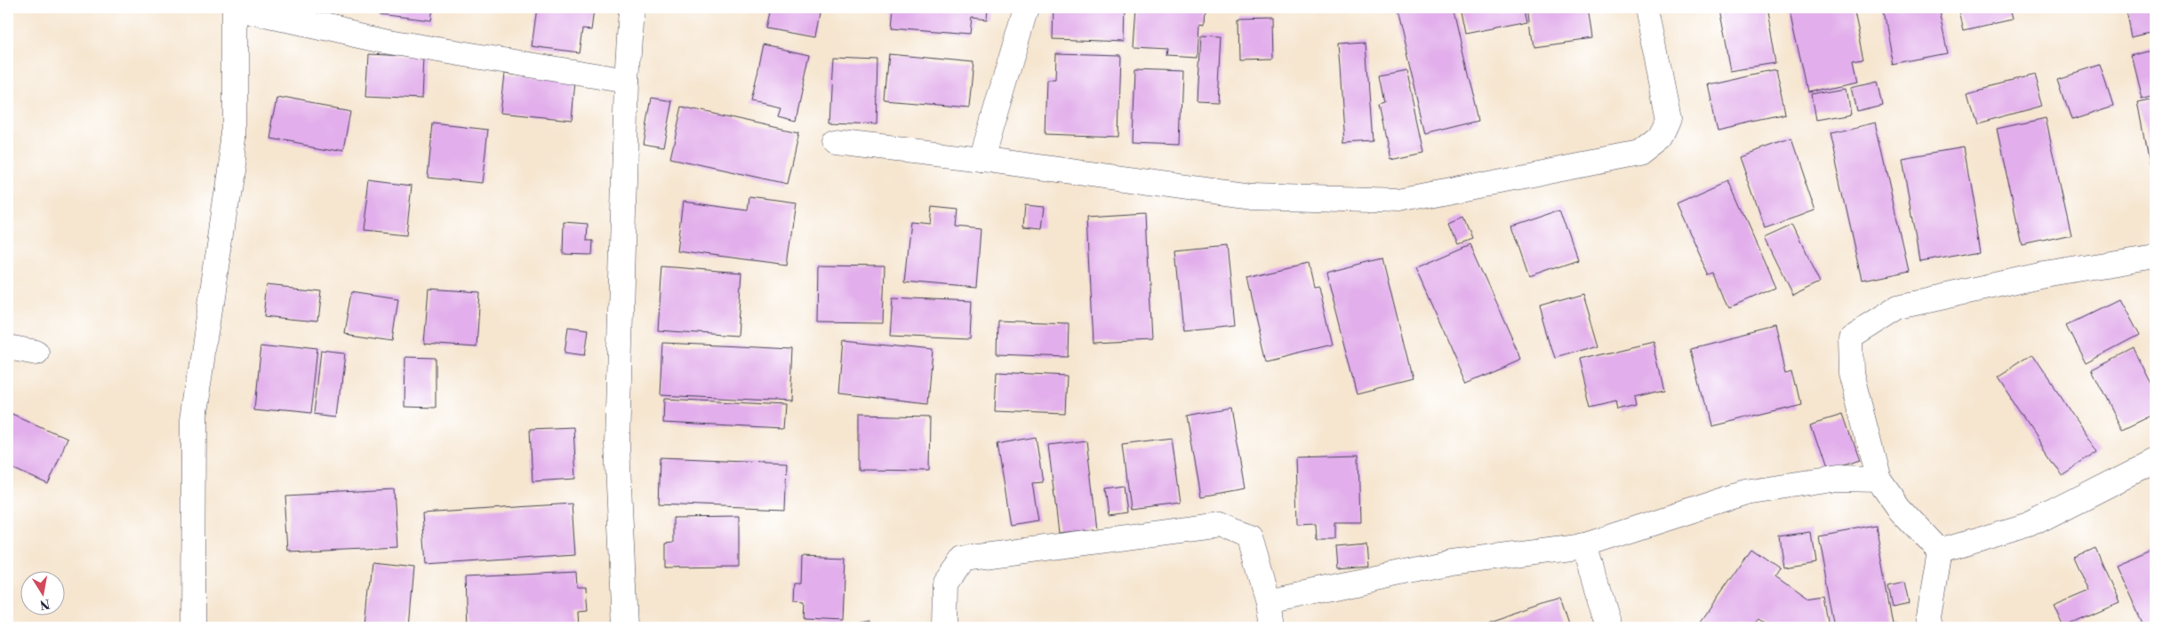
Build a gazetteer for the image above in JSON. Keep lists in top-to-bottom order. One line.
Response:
{"north":"bottom"}
